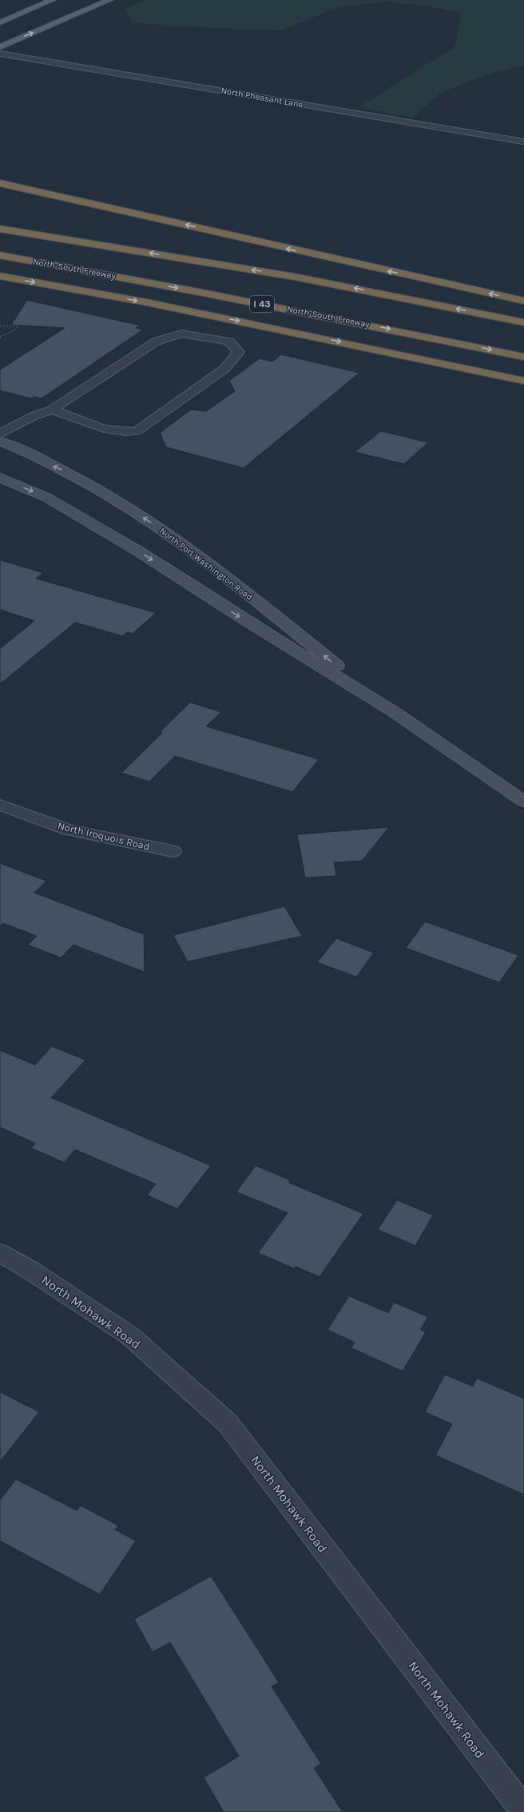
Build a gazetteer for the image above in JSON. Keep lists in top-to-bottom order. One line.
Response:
{"streets":{"highway":["North-South Freeway","I 43"],"main road":["North Port Washington Road"],"street":["North Pheasant Lane","North Iroquois Road","North Mohawk Road"]}}
